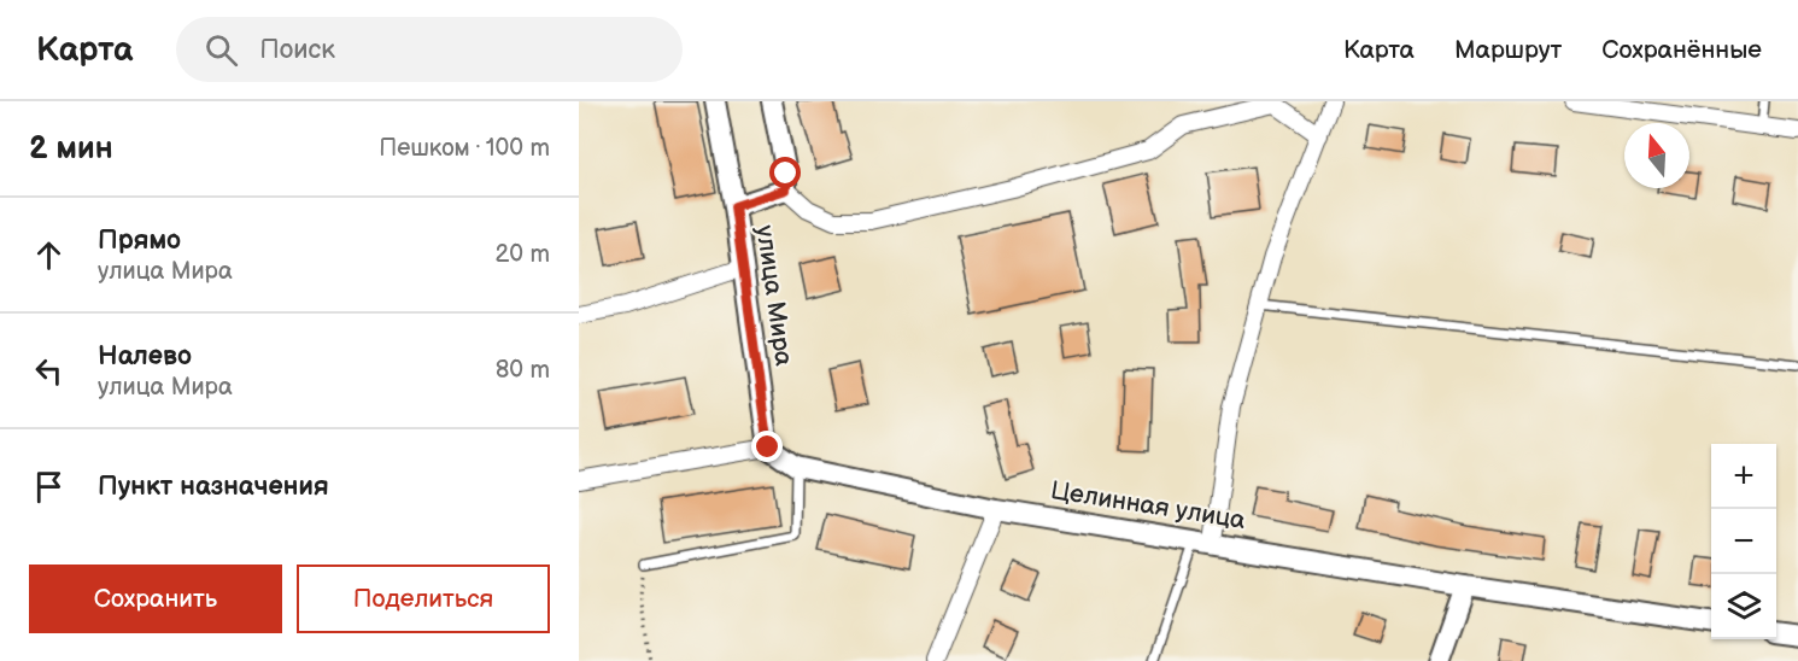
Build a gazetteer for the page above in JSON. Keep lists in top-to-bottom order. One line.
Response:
{"streets":{"street":["улица Мира","Целинная улица"]},"crossings":[["улица Мира","Целинная улица"]],"north":"top","page":{"header":"Карта","search":"Поиск","nav":["Карта","Маршрут","Сохранённые"],"heading":["2 мин","Пешком · 100 m"],"list":[["Прямо","улица Мира","20 m"],["Налево","улица Мира","80 m"],"Пункт назначения"],"map_buttons":["+","−"],"buttons":["Сохранить","Поделиться"]}}
